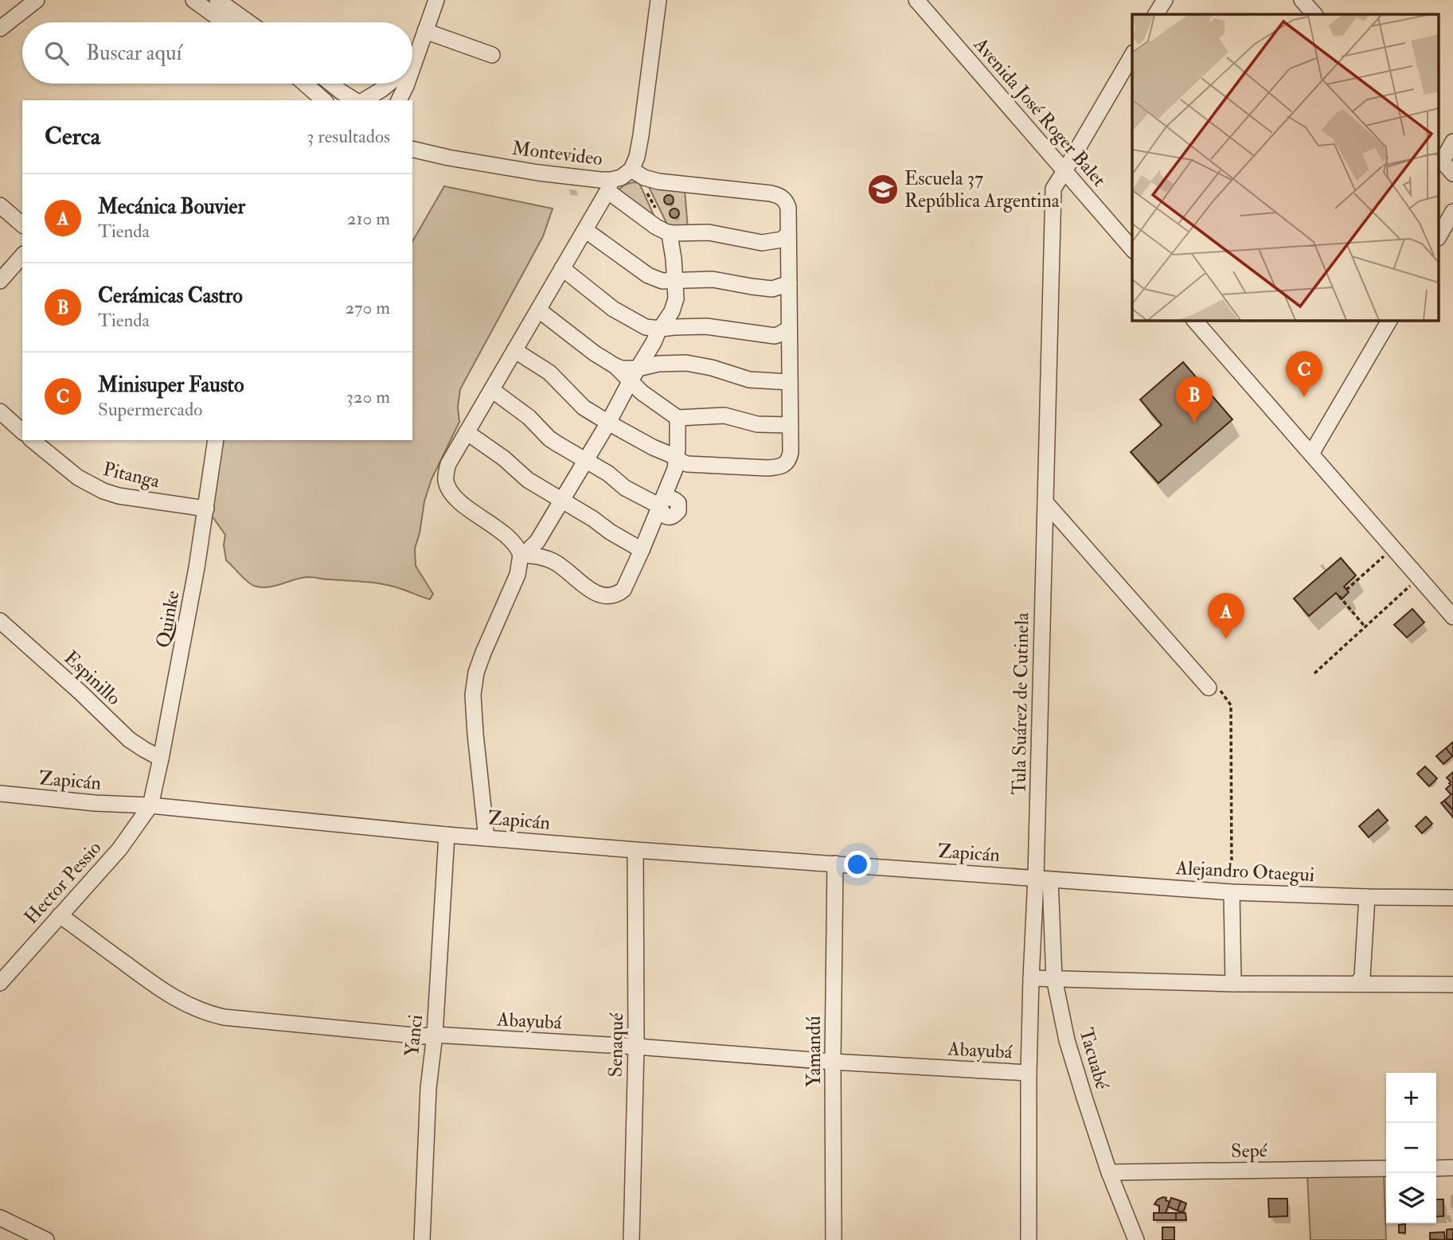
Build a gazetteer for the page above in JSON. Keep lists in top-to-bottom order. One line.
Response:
{"streets":{"street":["Avenida José Roger Balet","Montevideo","Pitanga","Quinke","Espinillo","Tula Suárez de Cutinela","Zapicán","Alejandro Otaegui","Hector Pessio","Abayubá","Yanci","Senaqué","Yamandú","Tacuabé","Sepé"]},"crossings":[["Avenida José Roger Balet","Tula Suárez de Cutinela"],["Pitanga","Quinke"],["Quinke","Espinillo"],["Quinke","Zapicán"],["Quinke","Hector Pessio"],["Tula Suárez de Cutinela","Zapicán"],["Tula Suárez de Cutinela","Alejandro Otaegui"],["Tula Suárez de Cutinela","Abayubá"],["Tula Suárez de Cutinela","Tacuabé"],["Zapicán","Alejandro Otaegui"],["Zapicán","Hector Pessio"],["Zapicán","Yanci"],["Zapicán","Senaqué"],["Zapicán","Yamandú"],["Zapicán","Tacuabé"],["Alejandro Otaegui","Tacuabé"],["Hector Pessio","Abayubá"],["Abayubá","Yanci"],["Abayubá","Senaqué"],["Abayubá","Yamandú"],["Tacuabé","Sepé"]],"places":{"school or university":["Escuela 37 República Argentina"]},"page":{"search":"Buscar aquí","heading":["Cerca","3 resultados"],"list":[{"mark":"A","name":"Mecánica Bouvier","note":"Tienda","value":"210 m"},{"mark":"B","name":"Cerámicas Castro","note":"Tienda","value":"270 m"},{"mark":"C","name":"Minisuper Fausto","note":"Supermercado","value":"320 m"}],"pins":["C","B","A"],"map_buttons":["+","−"]}}
